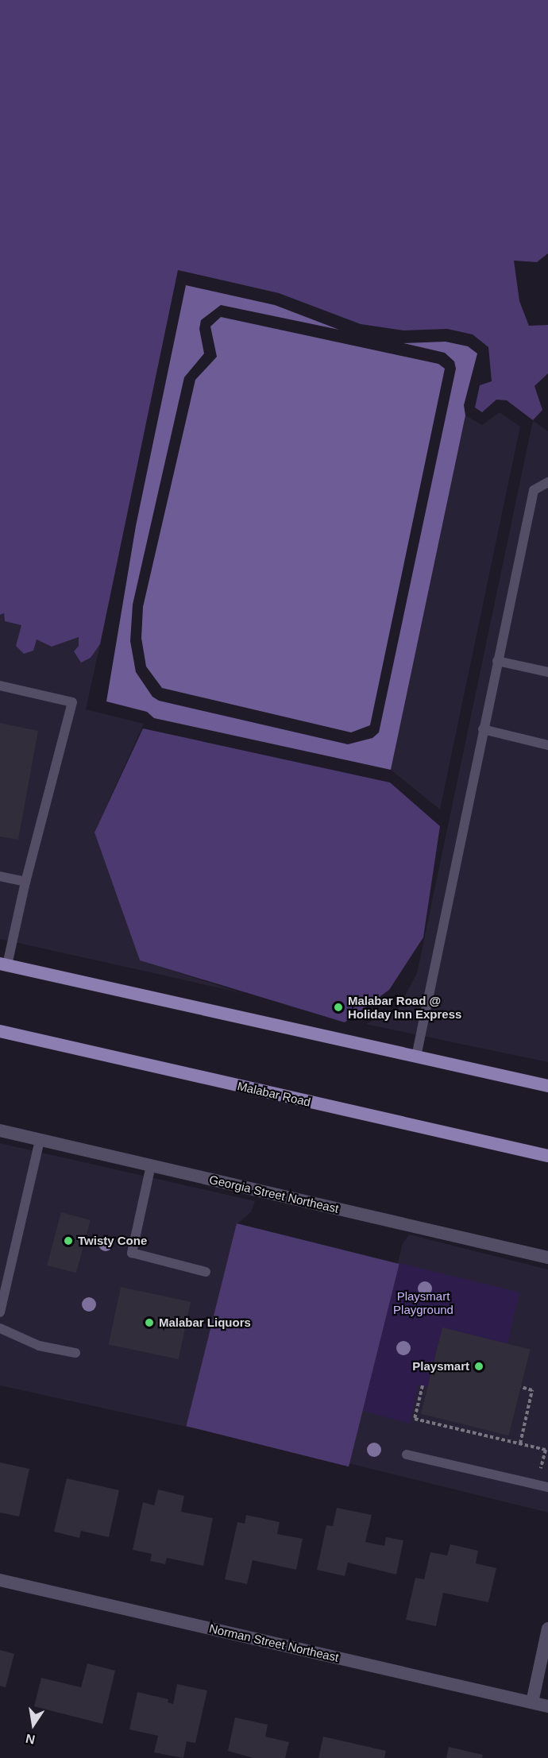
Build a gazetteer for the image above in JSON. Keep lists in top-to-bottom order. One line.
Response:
{"streets":{"main road":["Malabar Road"],"street":["Georgia Street Northeast","Norman Street Northeast"]},"parks":["Playsmart Playground"],"places":["Malabar Road @ Holiday Inn Express","Twisty Cone","Malabar Liquors","Playsmart"],"north":"bottom"}
